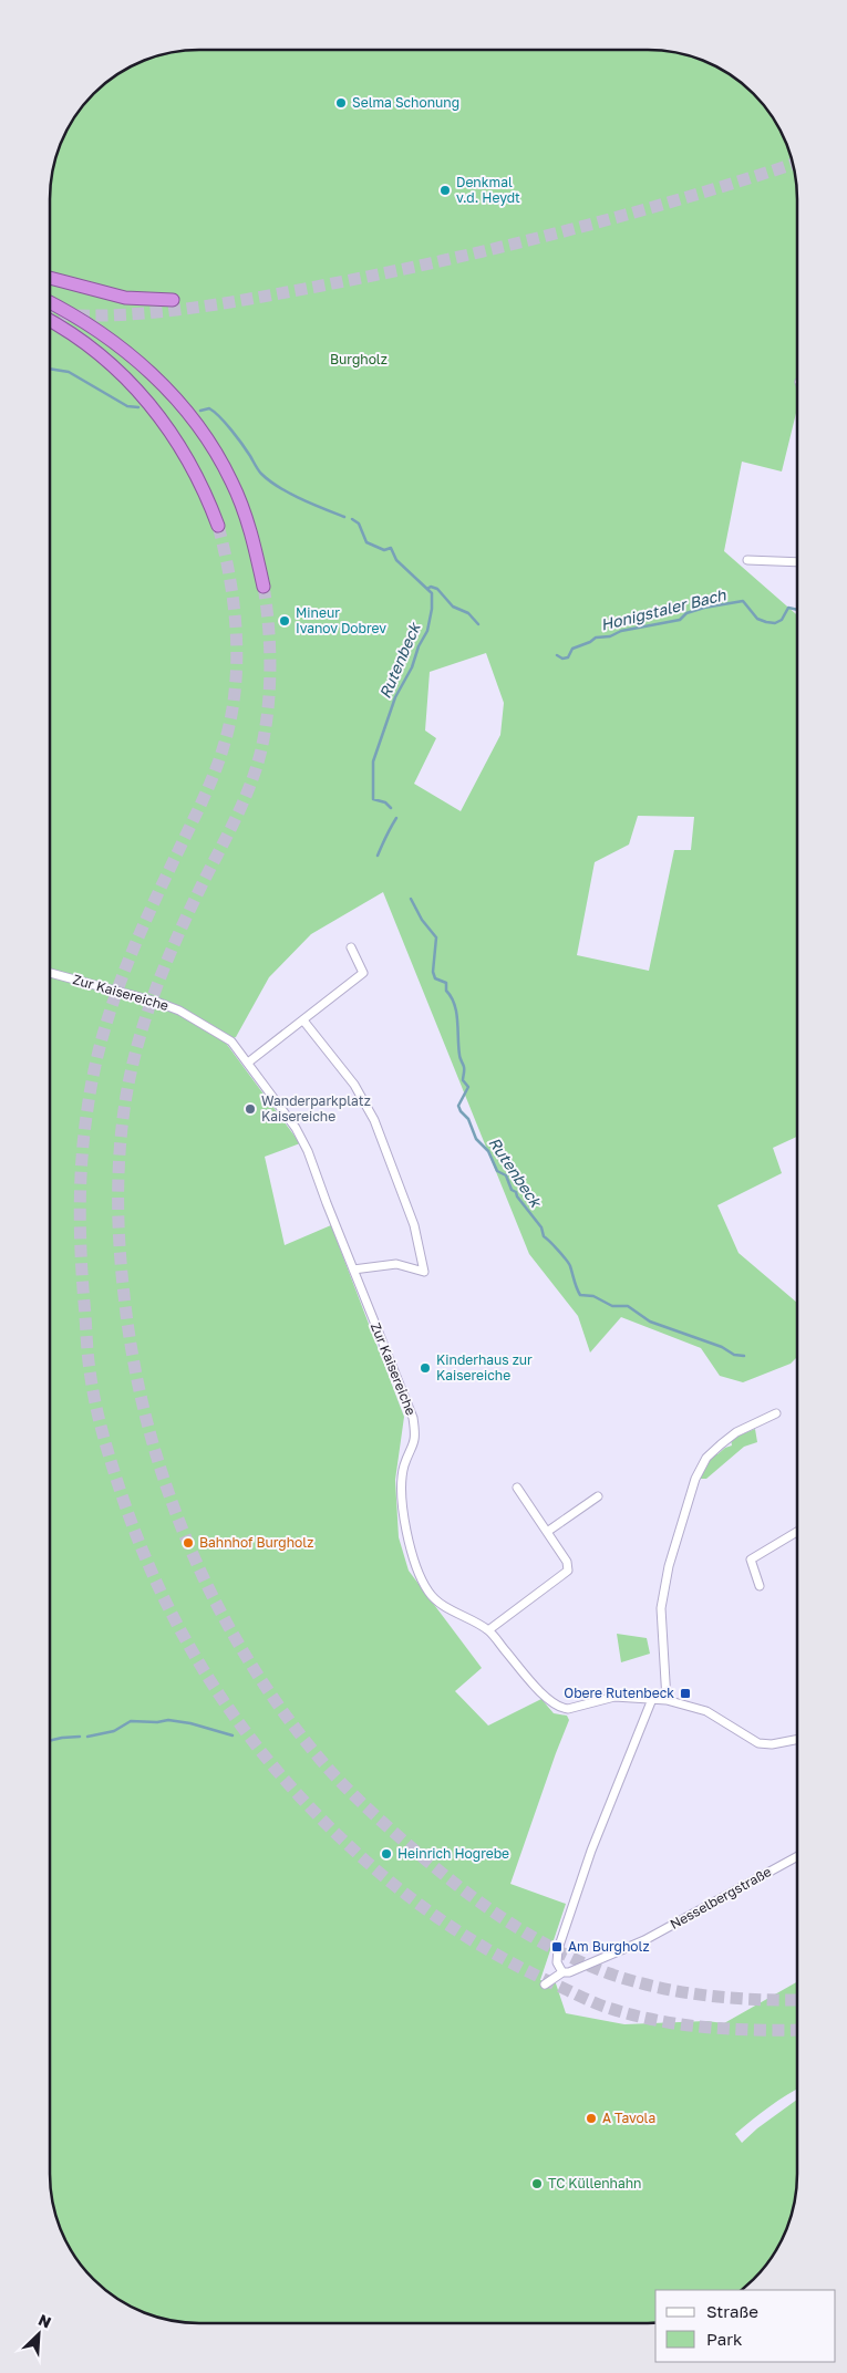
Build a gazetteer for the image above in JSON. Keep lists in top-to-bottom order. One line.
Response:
{"streets":{"street":["Zur Kaisereiche","Nesselbergstraße"]},"water":["Honigstaler Bach","Rutenbeck"],"parks":["Burgholz"],"places":{"other":["Selma Schonung","Denkmal v.d. Heydt","Mineur Ivanov Dobrev","Wanderparkplatz Kaisereiche","Kinderhaus zur Kaisereiche","Bahnhof Burgholz","Heinrich Hogrebe","A Tavola","TC Küllenhahn"],"transit":["Obere Rutenbeck","Am Burgholz"]},"legend":["Straße","Park"],"north":"top right"}
